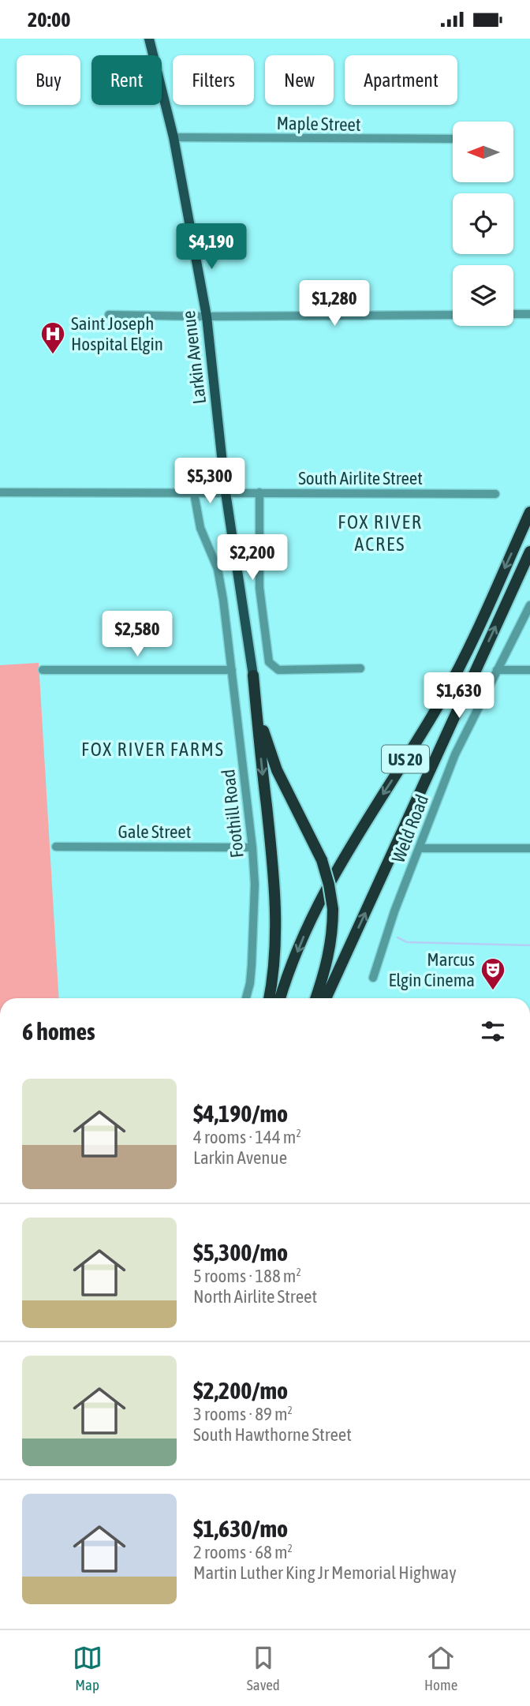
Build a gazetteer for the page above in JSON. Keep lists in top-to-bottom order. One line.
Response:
{"streets":{"highway":["US 20"],"main road":["Larkin Avenue"],"street":["Maple Street","South Airlite Street","Foothill Road","Weld Road","Gale Street"]},"crossings":[["Maple Street","Larkin Avenue"],["Larkin Avenue","South Airlite Street"],["South Airlite Street","Foothill Road"],["Foothill Road","Gale Street"]],"districts":["FOX RIVER ACRES","FOX RIVER FARMS"],"places":{"hospital":["Saint Joseph Hospital Elgin"],"theatre":["Marcus Elgin Cinema"]},"north":"left","page":{"status":"20:00","chip":["Buy","Rent","Filters","New","Apartment"],"price":["$4,190","$1,280","$5,300","$2,200","$2,580","$1,630"],"heading":"6 homes","list":[{"name":"$4,190/mo","note":"4 rooms · 144 m² · Larkin Avenue"},{"name":"$5,300/mo","note":"5 rooms · 188 m² · North Airlite Street"},{"name":"$2,200/mo","note":"3 rooms · 89 m² · South Hawthorne Street"},{"name":"$1,630/mo","note":"2 rooms · 68 m² · Martin Luther King Jr Memorial Highway"}],"tabs":["Map","Saved","Home"]}}
